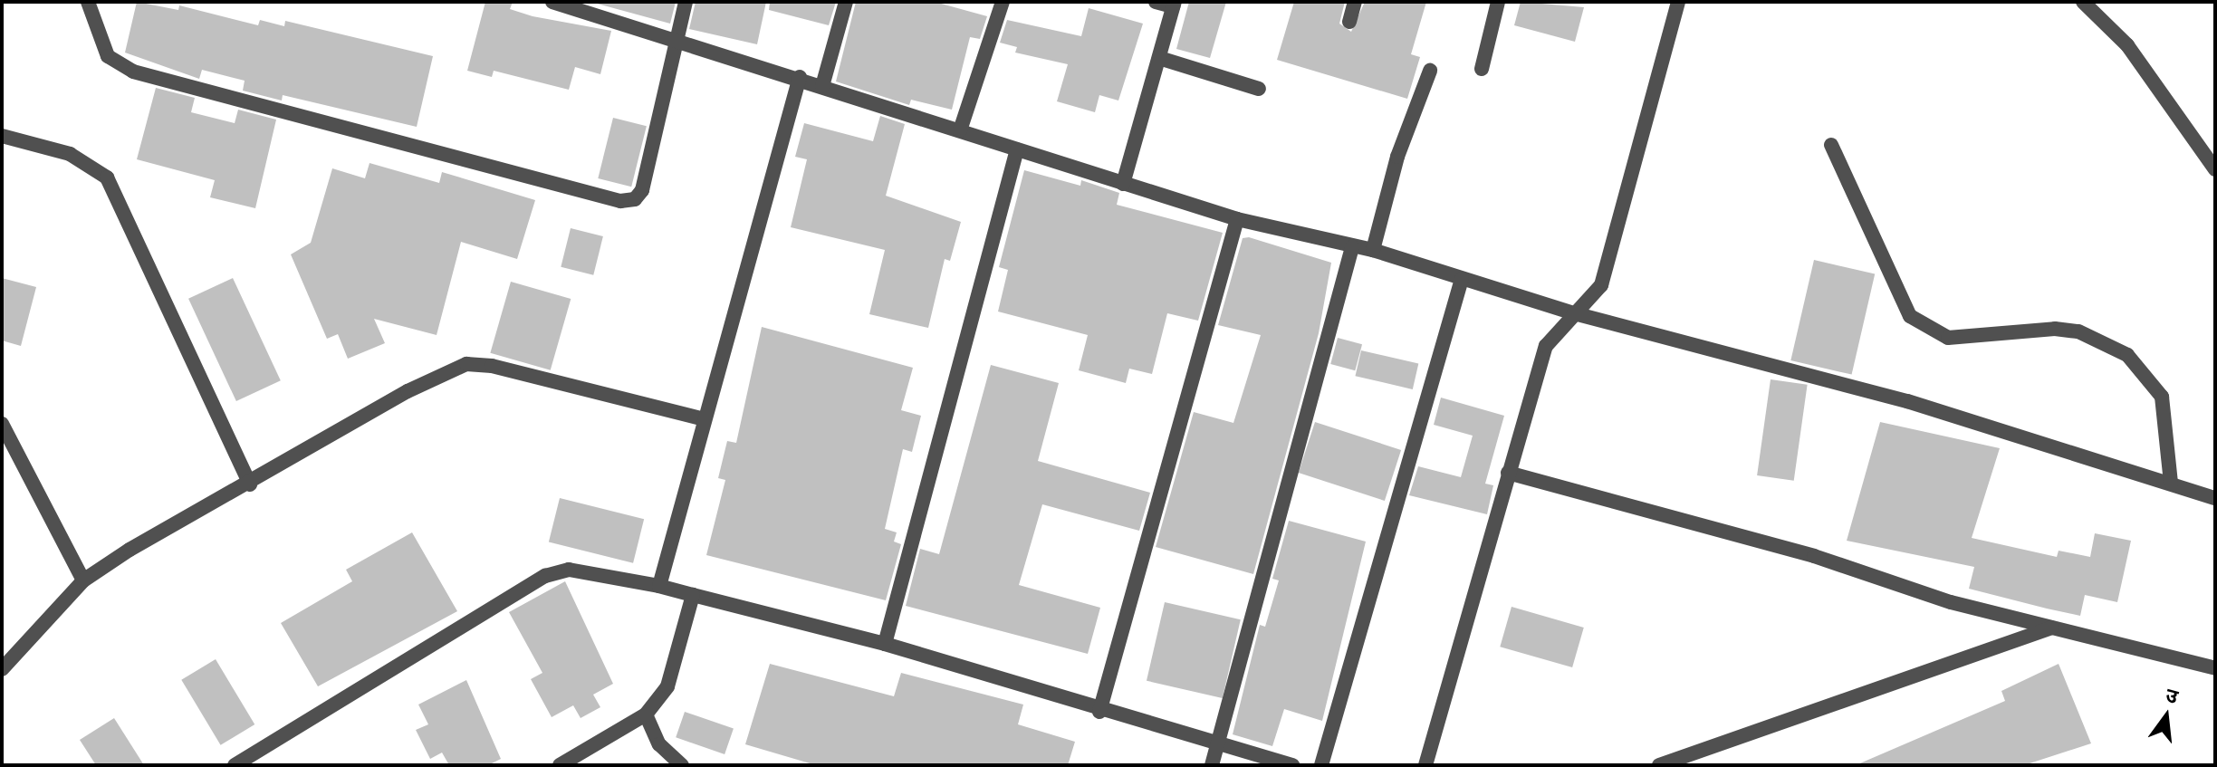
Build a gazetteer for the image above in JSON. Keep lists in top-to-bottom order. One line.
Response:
{"north":"top"}
